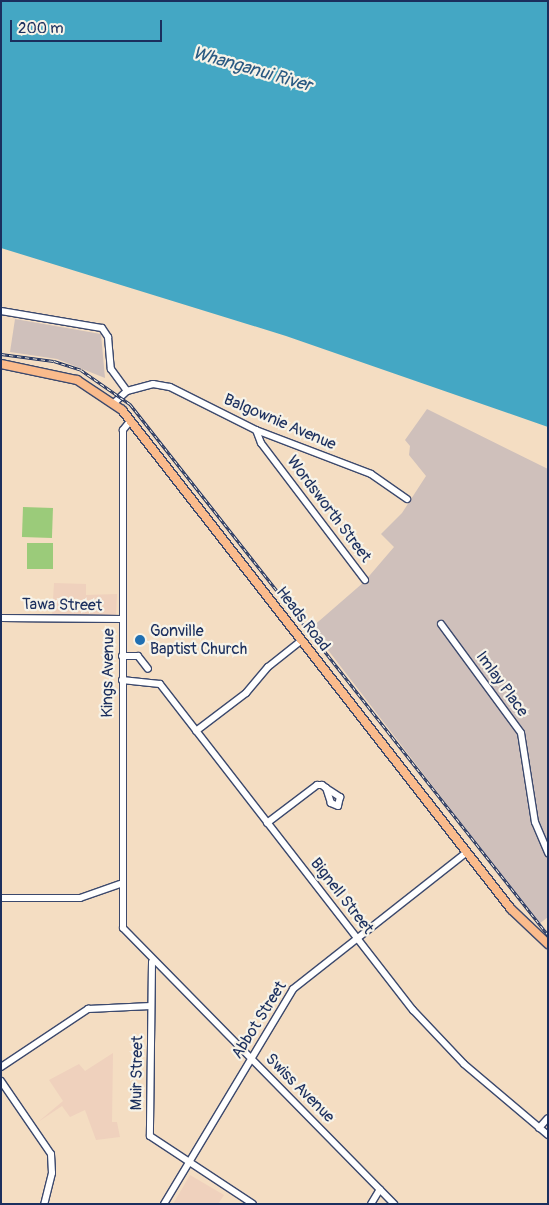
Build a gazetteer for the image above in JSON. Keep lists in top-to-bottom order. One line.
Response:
{"streets":{"main road":["Heads Road"],"street":["Balgownie Avenue","Wordsworth Street","Tawa Street","Kings Avenue","Imlay Place","Bignell Street","Abbot Street","Muir Street","Swiss Avenue"]},"crossings":[["Balgownie Avenue","Wordsworth Street"],["Balgownie Avenue","Heads Road"],["Tawa Street","Kings Avenue"],["Heads Road","Kings Avenue"],["Heads Road","Abbot Street"],["Kings Avenue","Bignell Street"],["Kings Avenue","Swiss Avenue"],["Bignell Street","Abbot Street"],["Abbot Street","Muir Street"],["Abbot Street","Swiss Avenue"],["Muir Street","Swiss Avenue"]],"water":["Whanganui River"],"places":["Gonville Baptist Church"],"scale_bar":"200 m"}
